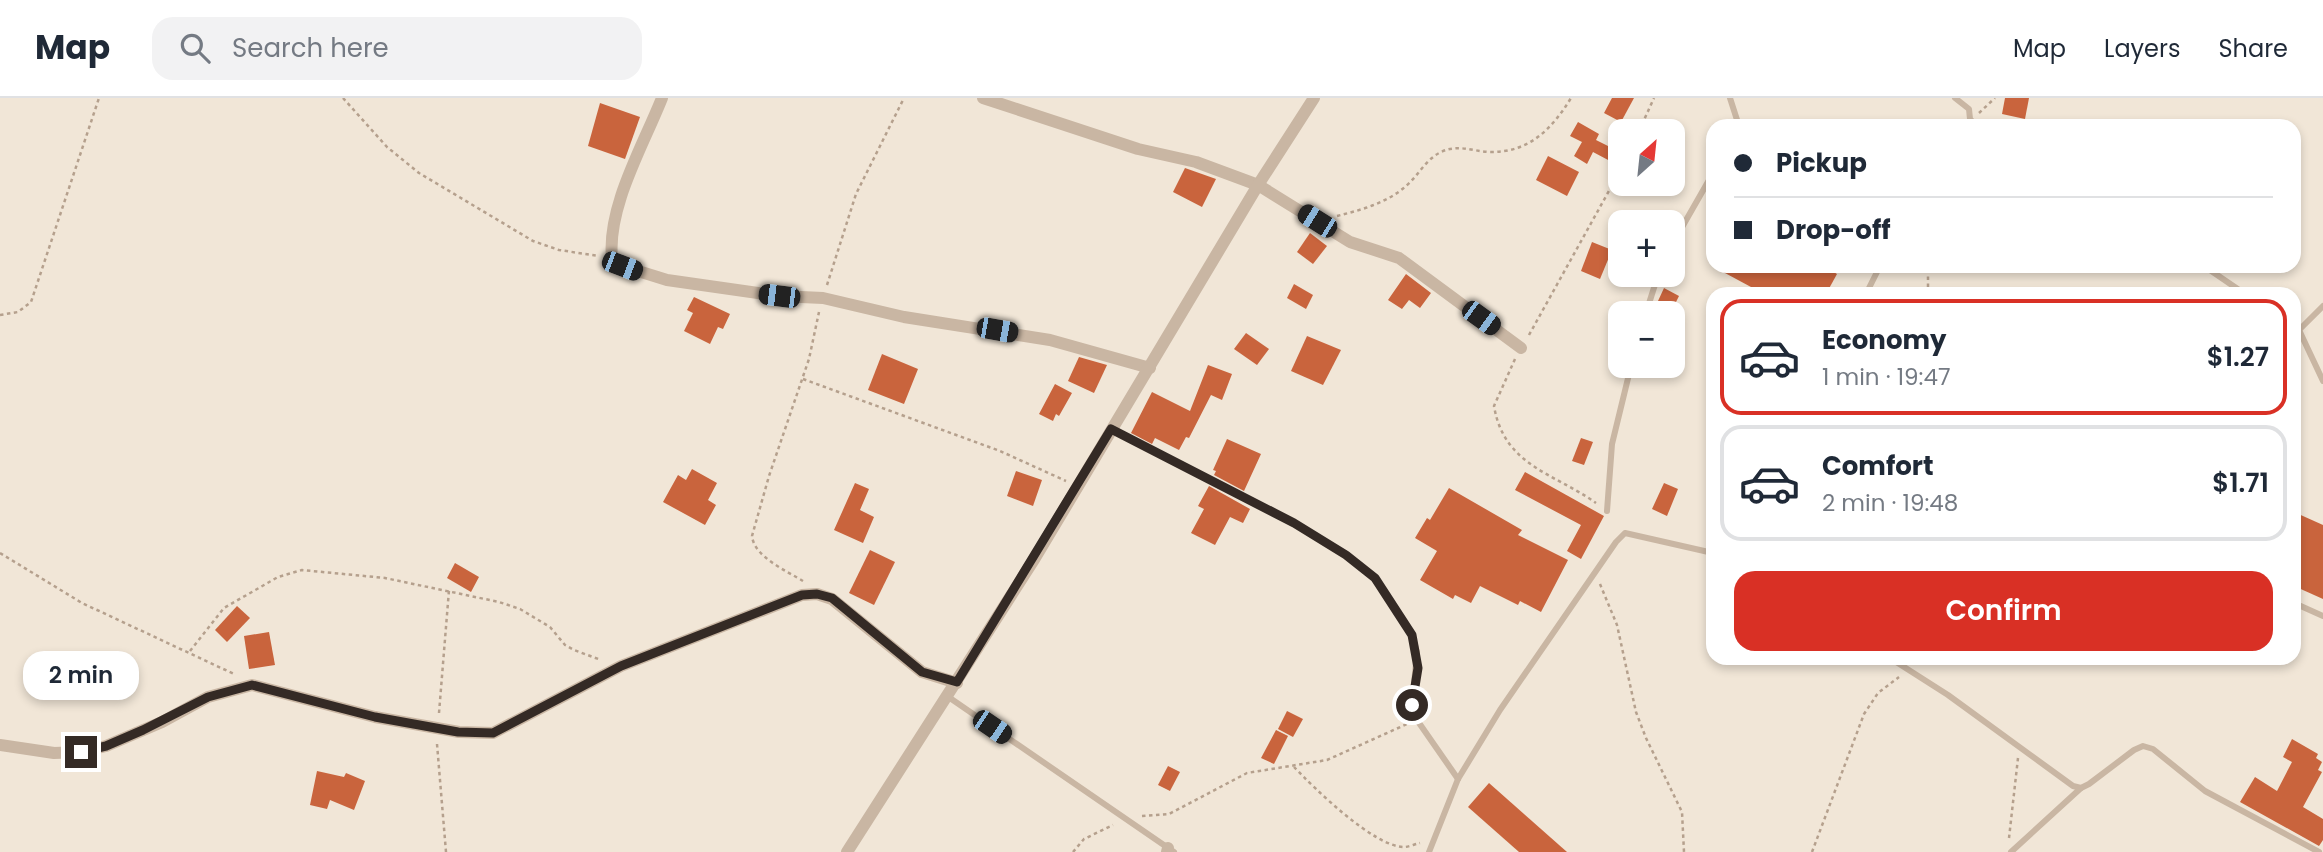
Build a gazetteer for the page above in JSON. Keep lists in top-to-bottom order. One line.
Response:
{"north":"top right","page":{"header":"Map","search":"Search here","nav":["Map","Layers","Share"],"map_buttons":["+","−"],"banner":["Pickup","Drop-off"],"list":[{"name":"Economy","note":"1 min · 19:47","value":"$1.27"},{"name":"Comfort","note":"2 min · 19:48","value":"$1.71"}],"buttons":"Confirm","bubble":"2 min"}}
